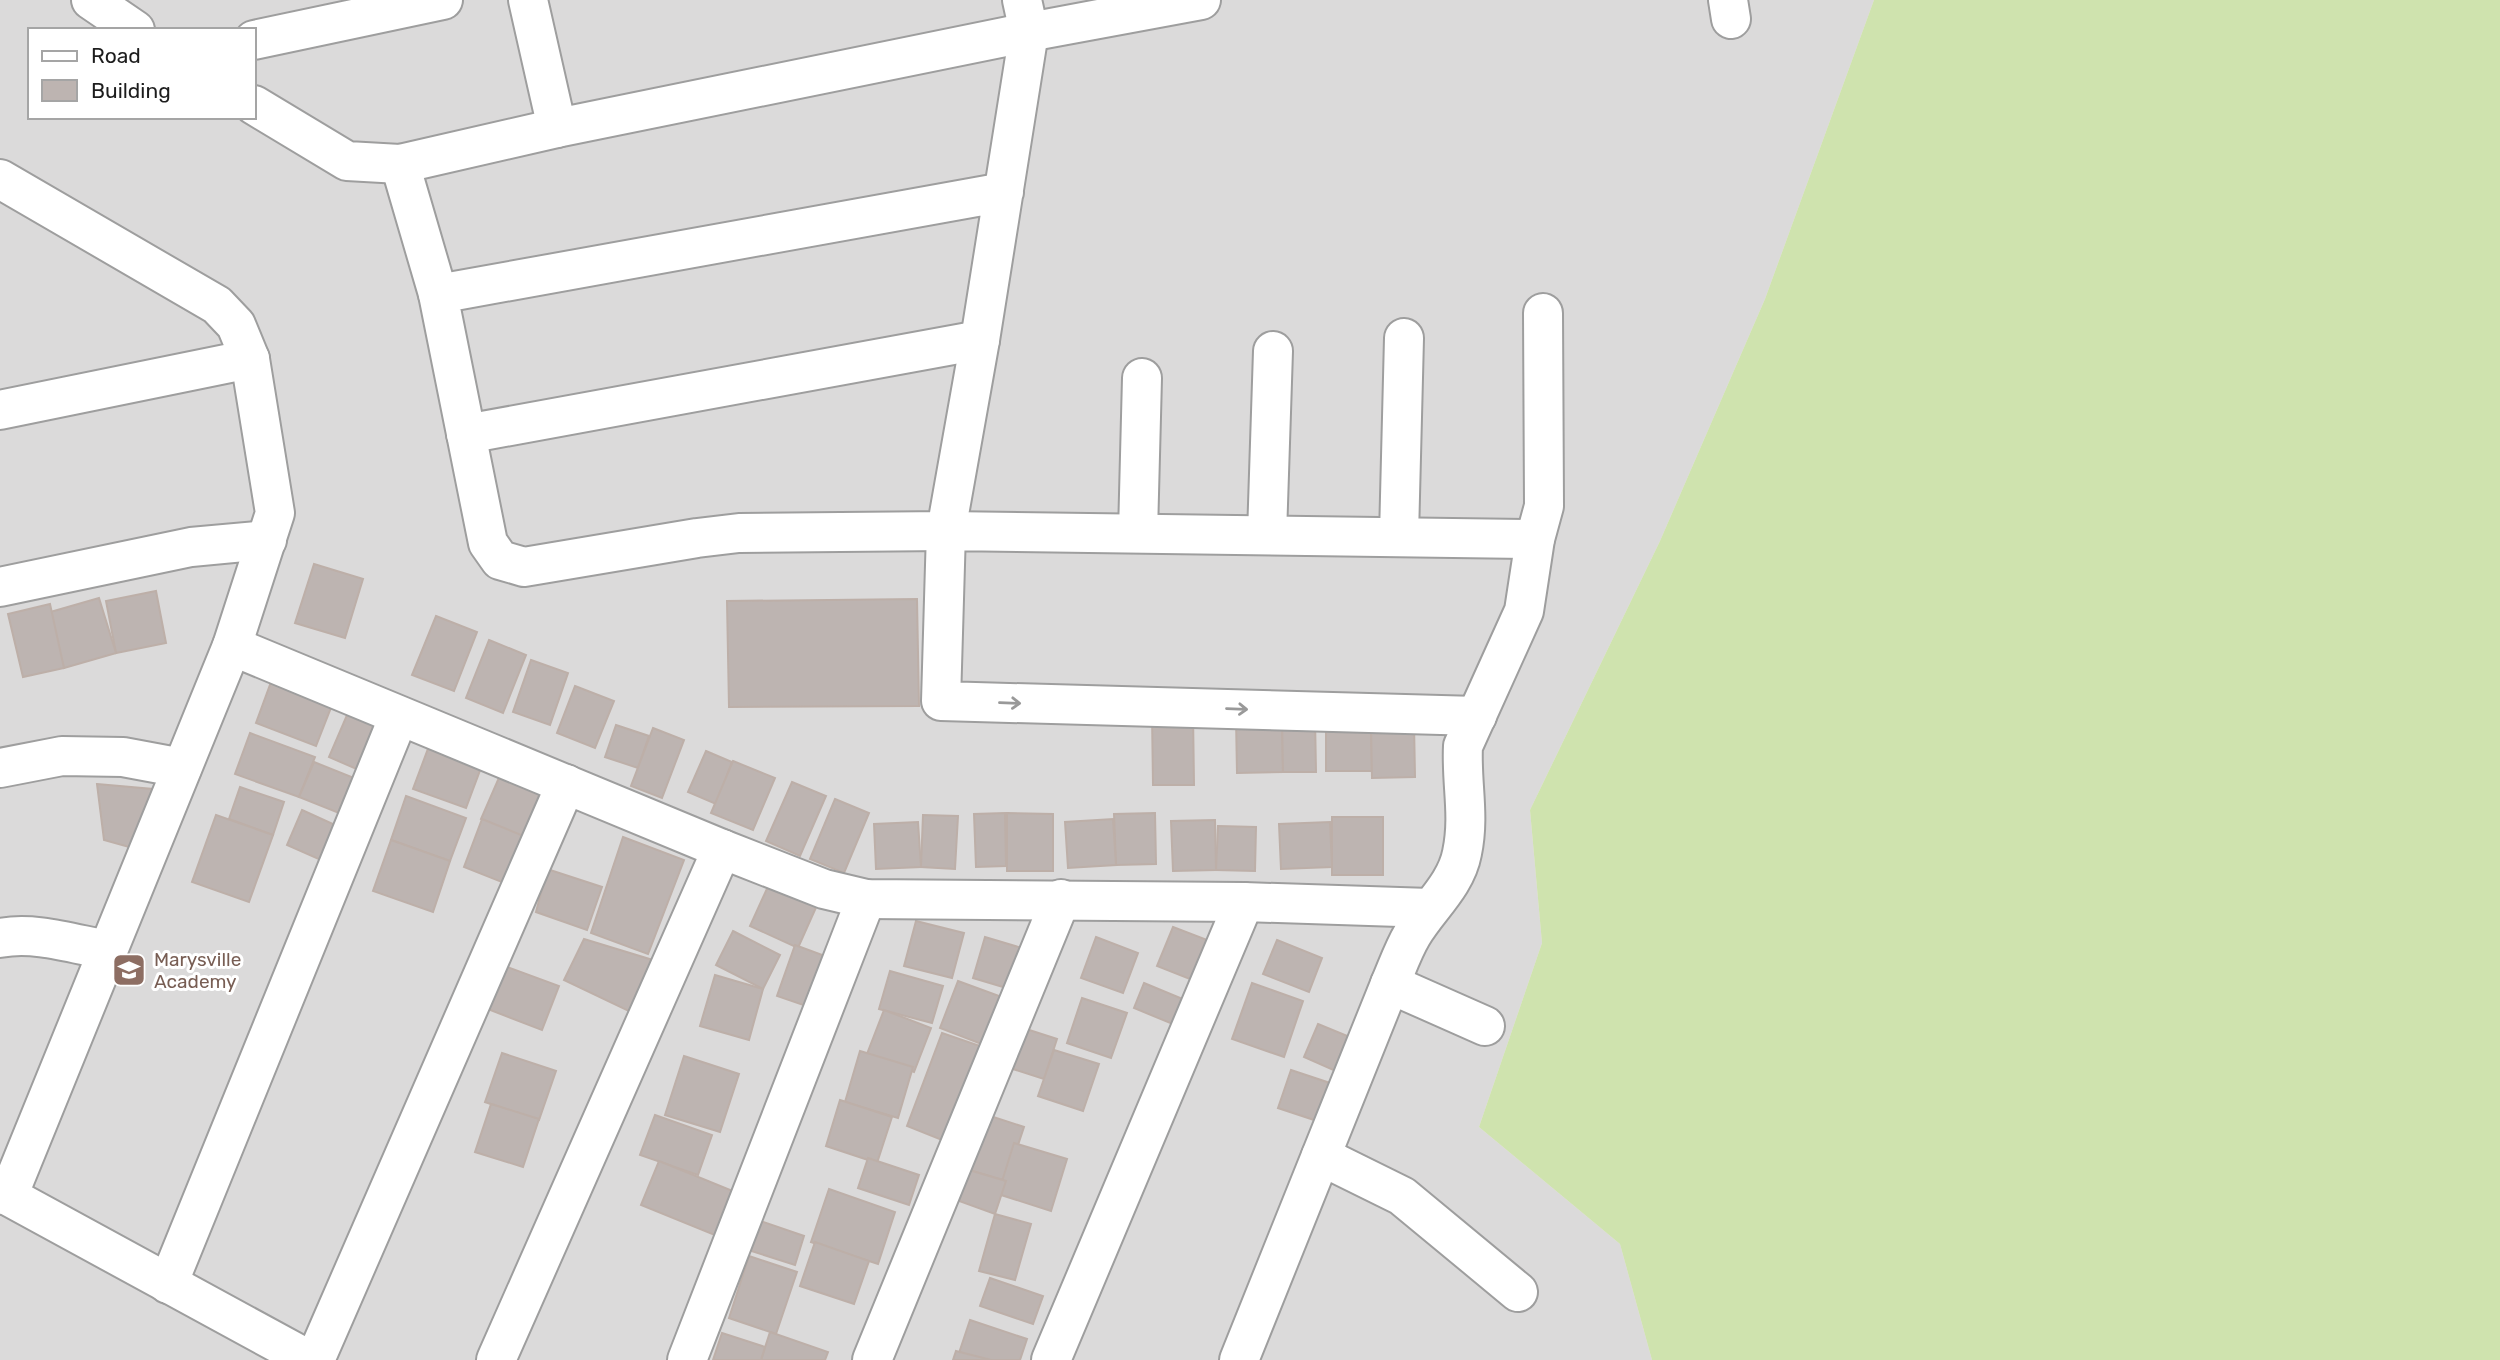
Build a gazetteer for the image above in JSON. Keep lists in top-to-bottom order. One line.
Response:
{"places":{"school or university":["Marysville Academy"]},"legend":["Road","Building"]}
